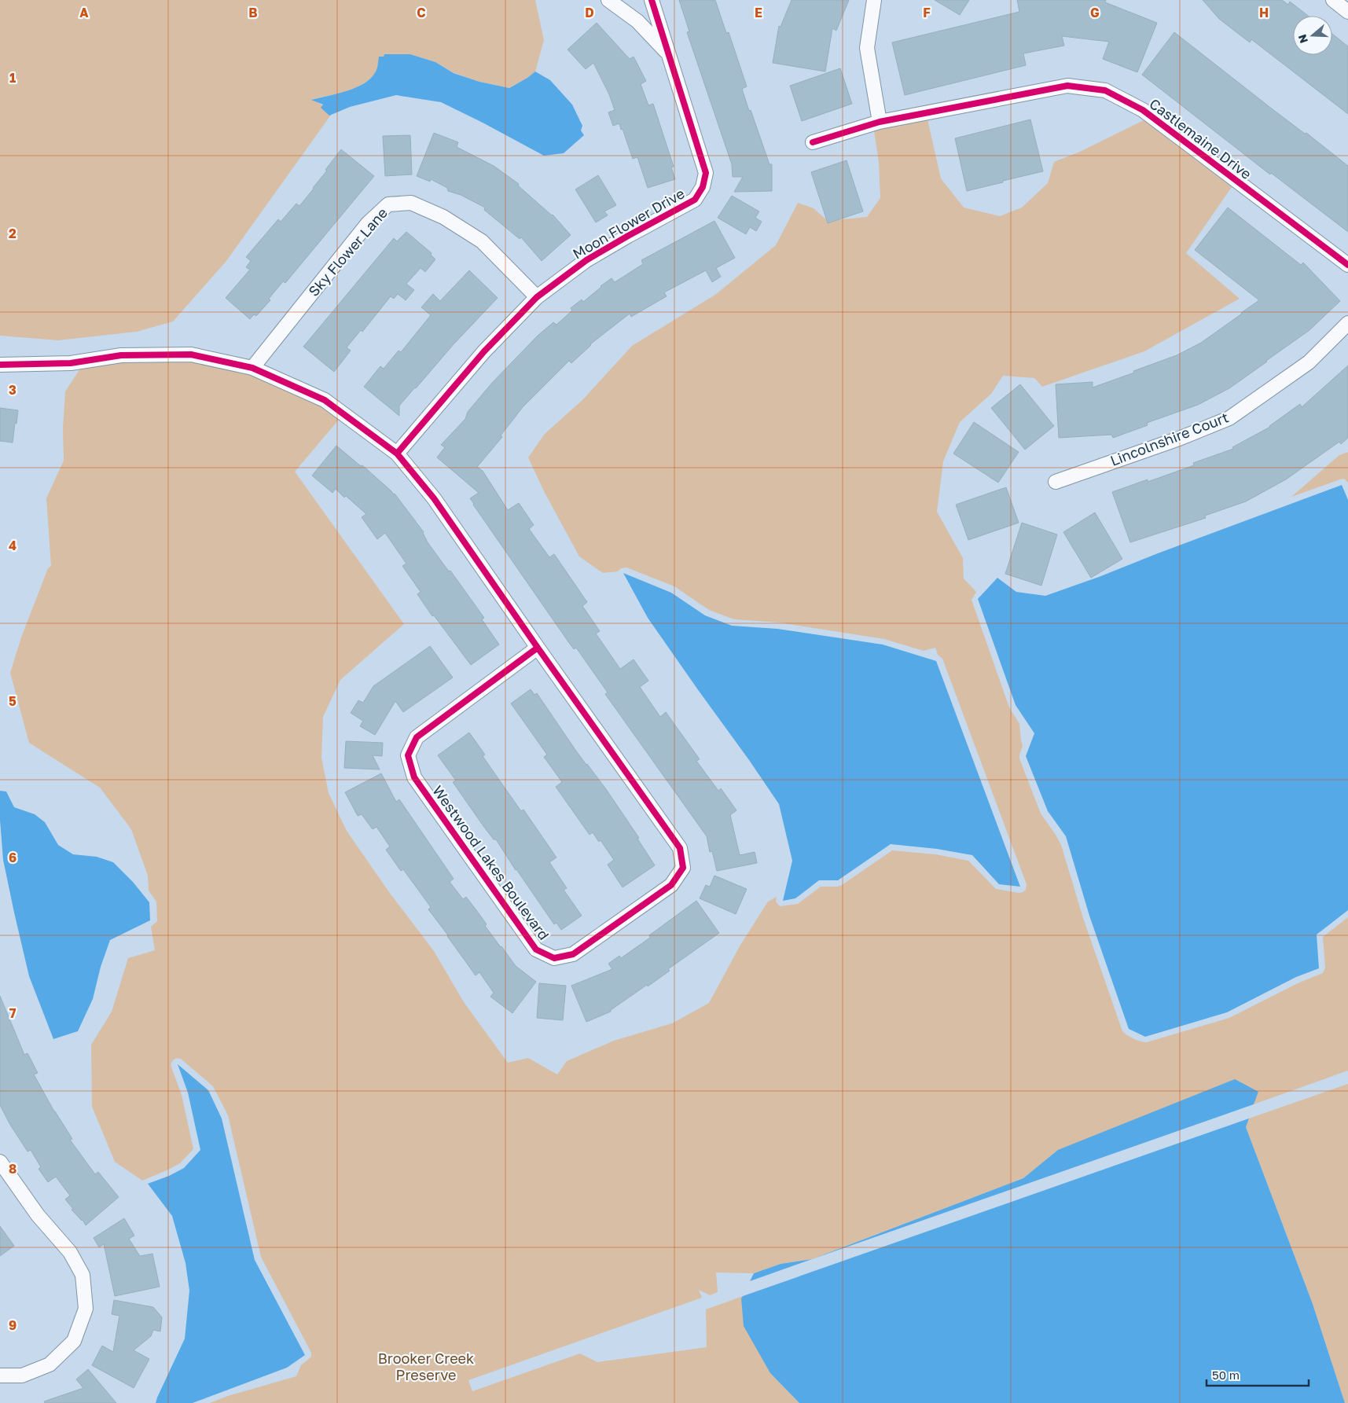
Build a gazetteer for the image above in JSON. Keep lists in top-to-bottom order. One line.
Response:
{"streets":{"street":["Castlemaine Drive","Moon Flower Drive","Sky Flower Lane","Lincolnshire Court","Westwood Lakes Boulevard"]},"crossings":[["Moon Flower Drive","Sky Flower Lane"],["Moon Flower Drive","Westwood Lakes Boulevard"],["Sky Flower Lane","Westwood Lakes Boulevard"]],"parks":["Brooker Creek Preserve"],"scale_bar":"50 m","north":"left","grid":{"columns":["A","B","C","D","E","F","G","H"],"rows":["1","2","3","4","5","6","7","8","9"]}}
